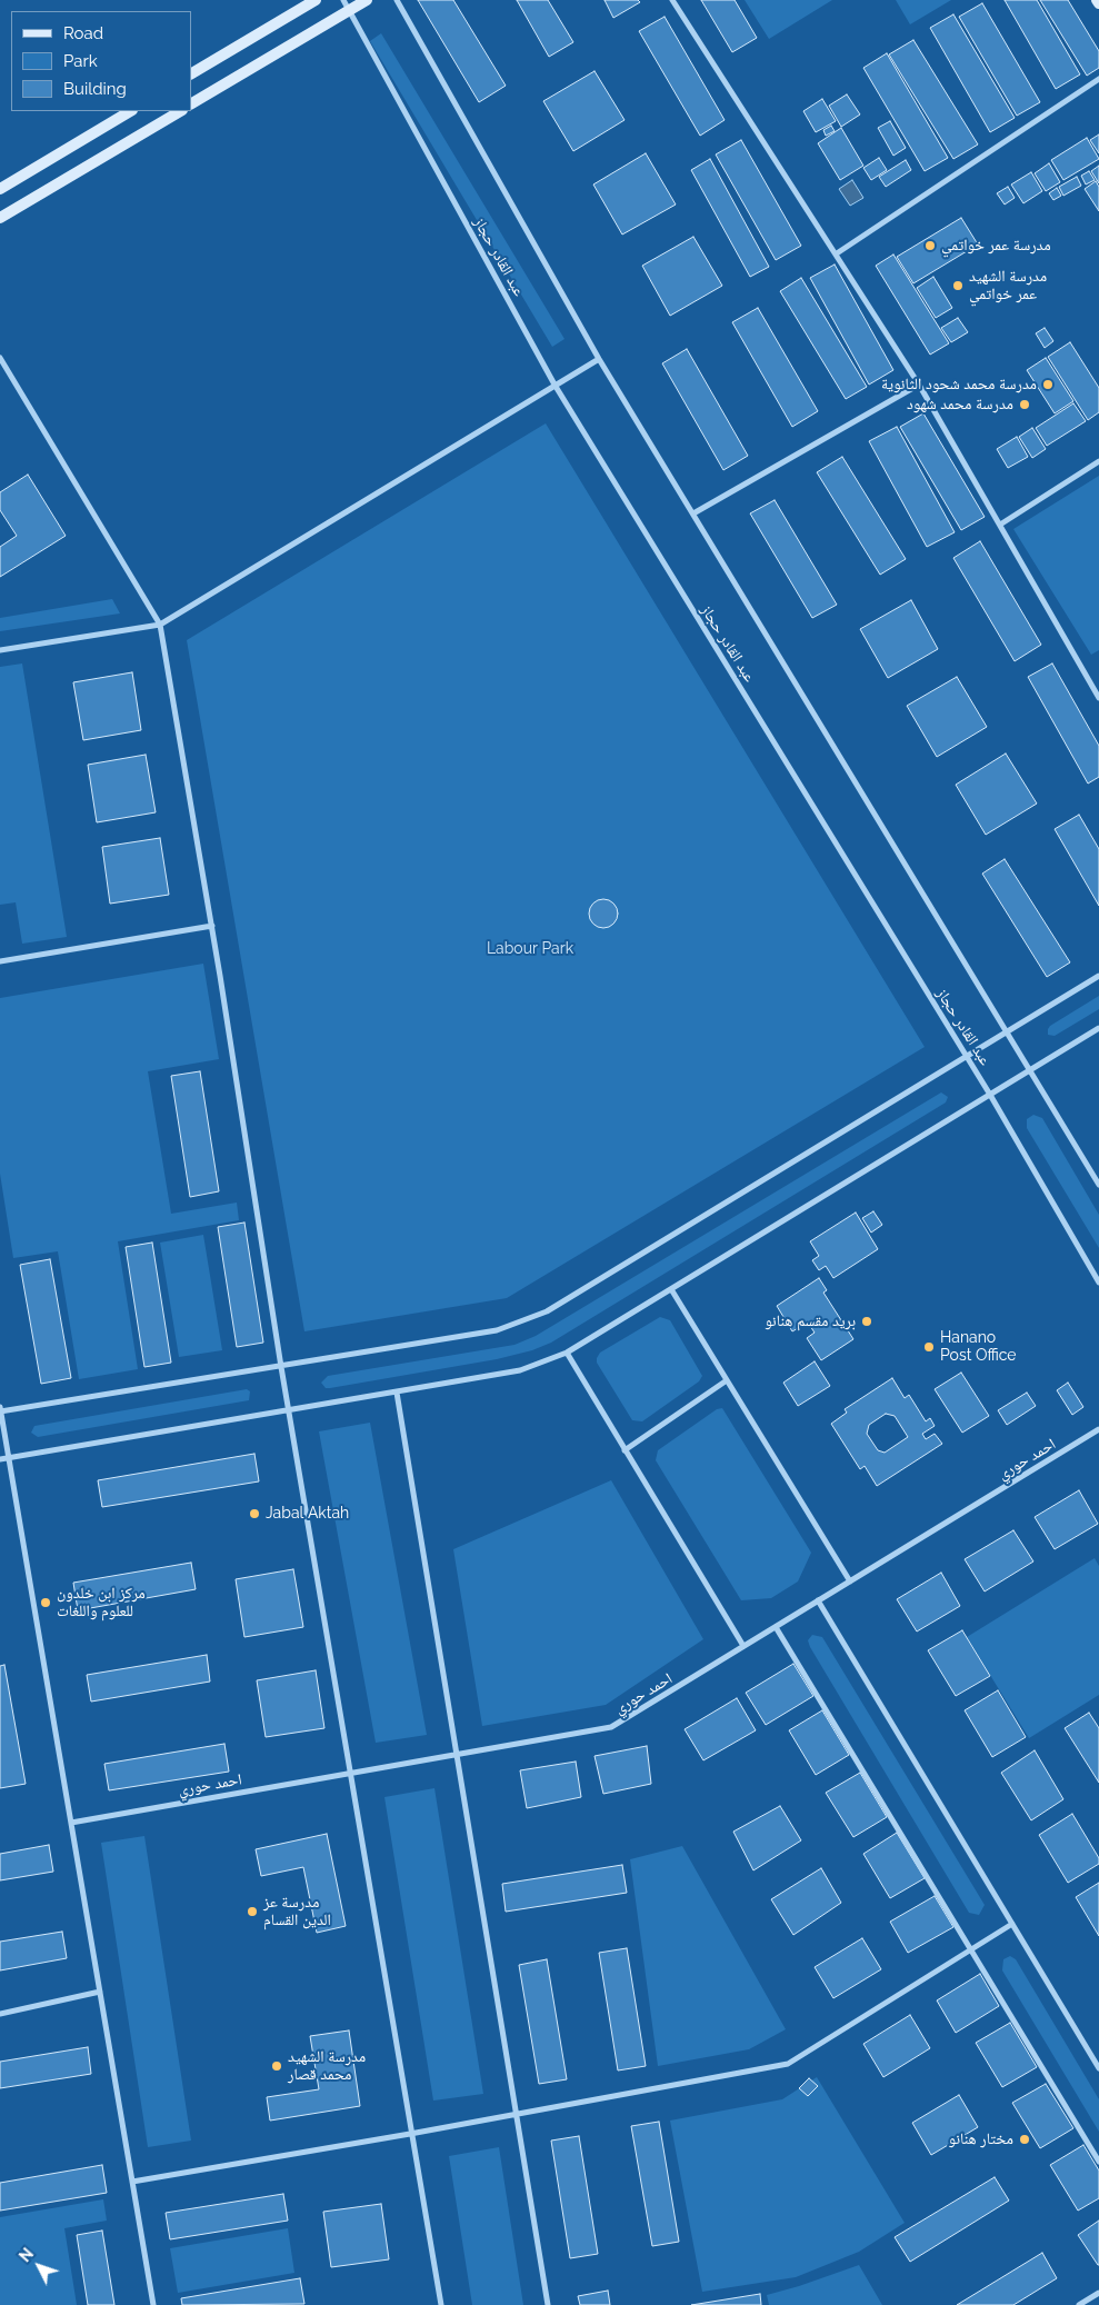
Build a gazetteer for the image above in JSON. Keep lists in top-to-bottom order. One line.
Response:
{"streets":{"street":["عبد القادر حجاز","احمد حوري"]},"parks":["Labour Park"],"places":["مدرسة عمر خواتمي","مدرسة الشهيد عمر خواتمي","مدرسة محمد شحود الثانوية","مدرسة محمد شهود","بريد مقسم هنانو","Hanano Post Office","Jabal Aktah","مركز ابن خلدون للعلوم واللغات","مدرسة عز الدين القسام","مدرسة الشهيد محمد قصار","مختار هنانو"],"legend":["Road","Park","Building"],"north":"top left"}
